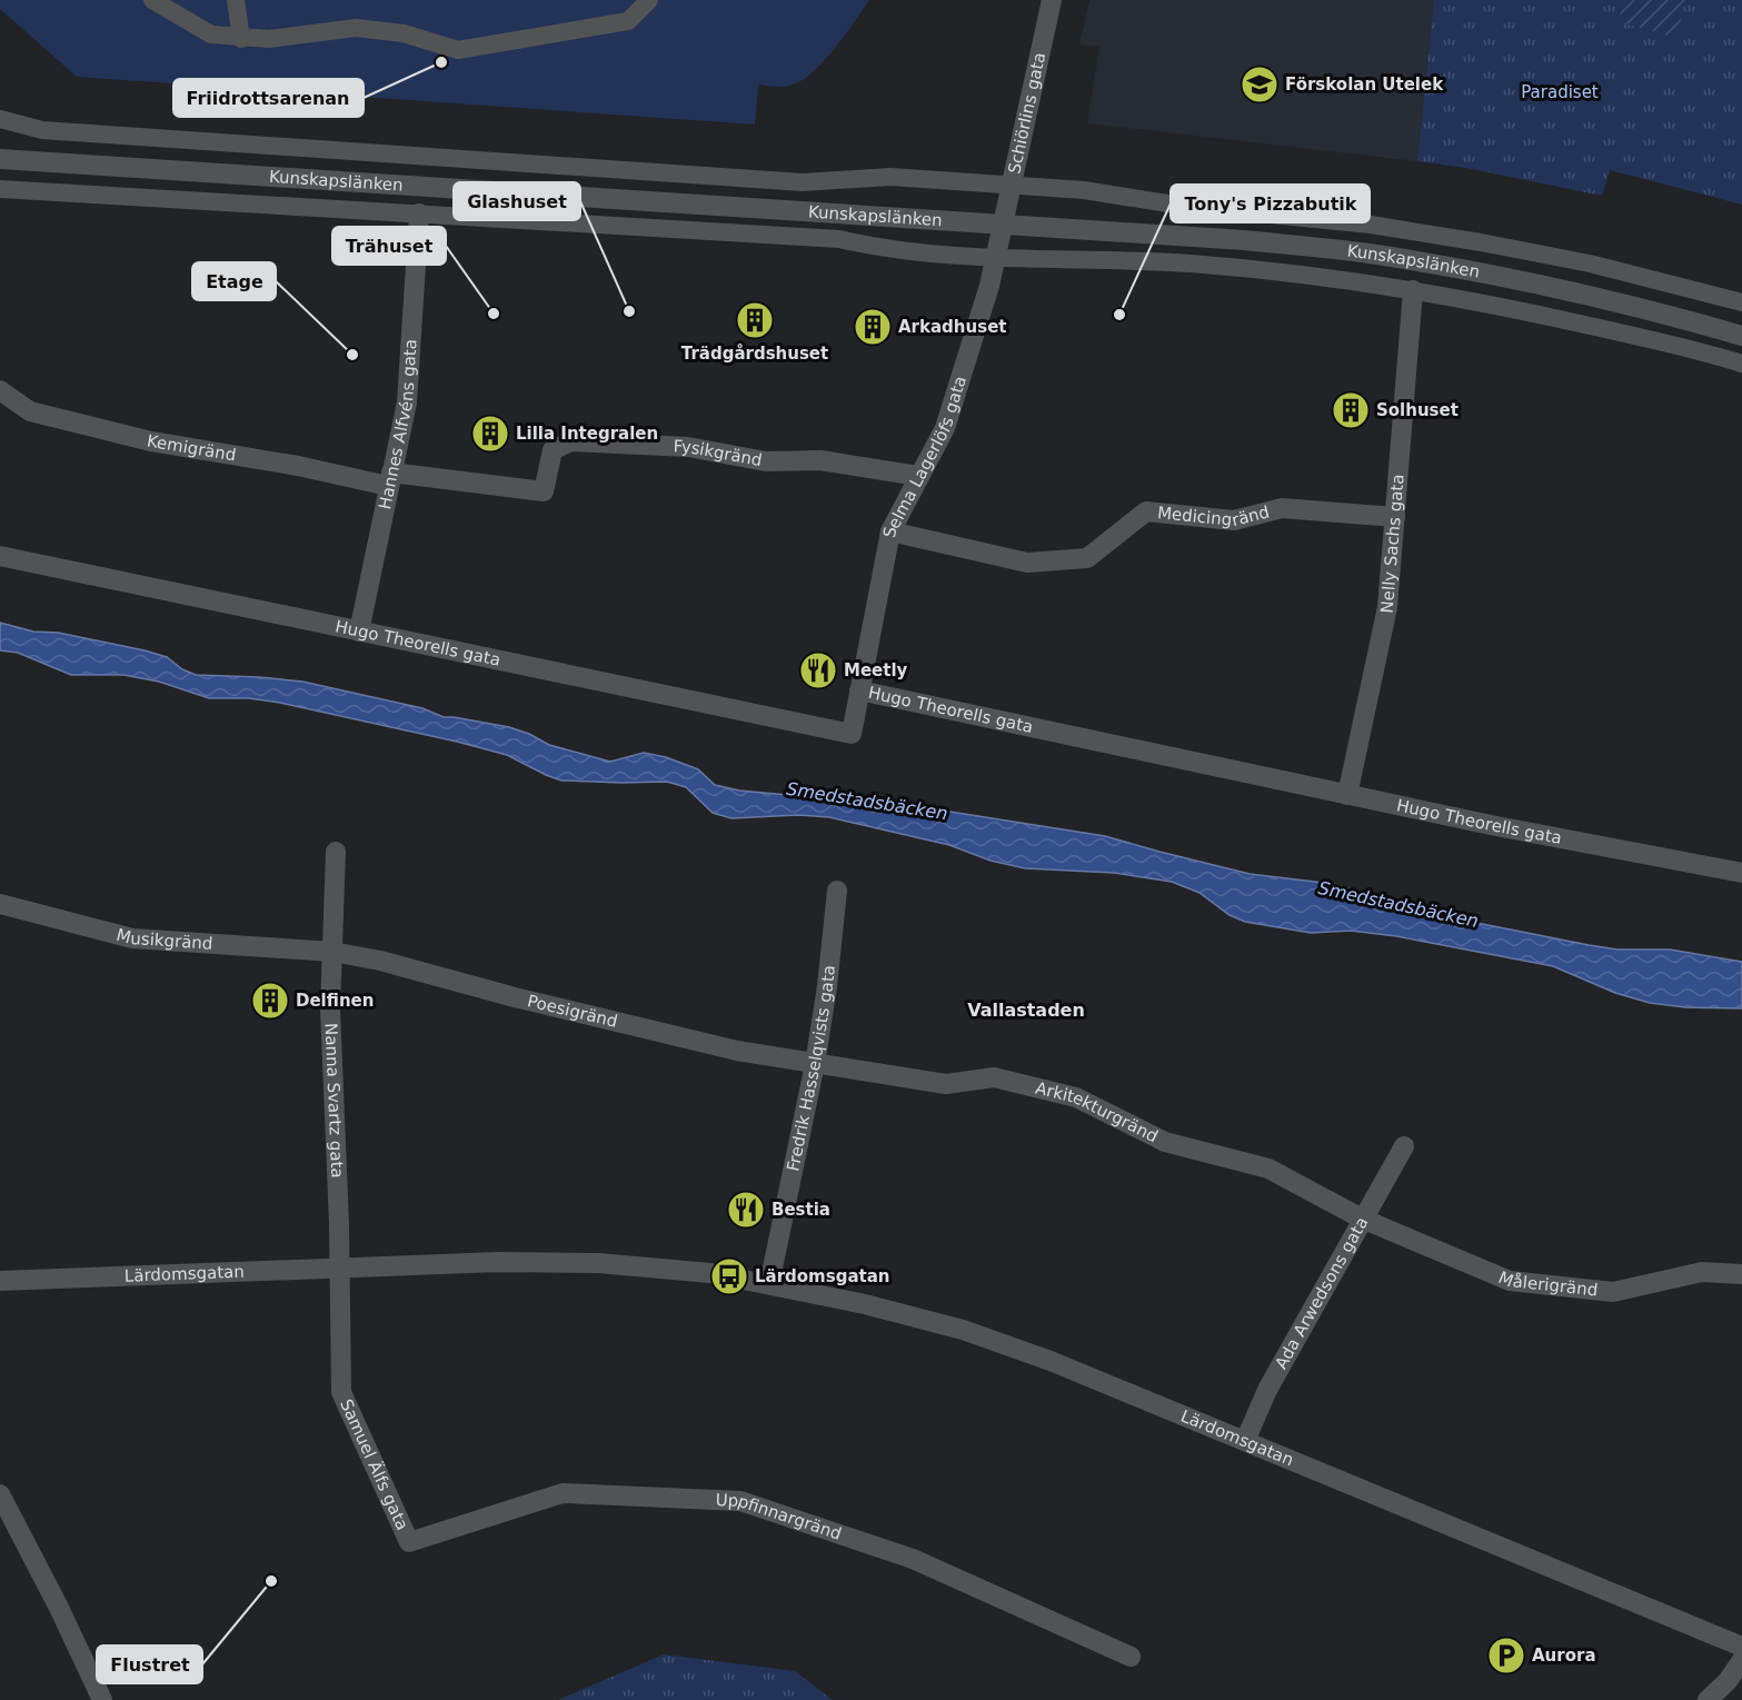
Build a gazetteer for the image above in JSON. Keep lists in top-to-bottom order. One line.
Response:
{"streets":{"street":["Schiörlins gata","Kunskapslänken","Hannes Alfvéns gata","Kemigränd","Fysikgränd","Selma Lagerlöfs gata","Medicingränd","Nelly Sachs gata","Hugo Theorells gata","Musikgränd","Poesigränd","Fredrik Hasselqvists gata","Nanna Svartz gata","Arkitekturgränd","Lärdomsgatan","Målerigränd","Ada Arwedsons gata","Samuel Älfs gata","Uppfinnargränd"]},"crossings":[["Schiörlins gata","Kunskapslänken"],["Schiörlins gata","Selma Lagerlöfs gata"],["Kunskapslänken","Selma Lagerlöfs gata"],["Hannes Alfvéns gata","Kemigränd"],["Hannes Alfvéns gata","Fysikgränd"],["Hannes Alfvéns gata","Hugo Theorells gata"],["Kemigränd","Fysikgränd"],["Fysikgränd","Selma Lagerlöfs gata"],["Selma Lagerlöfs gata","Medicingränd"],["Selma Lagerlöfs gata","Hugo Theorells gata"],["Medicingränd","Nelly Sachs gata"],["Nelly Sachs gata","Hugo Theorells gata"],["Musikgränd","Poesigränd"],["Musikgränd","Nanna Svartz gata"],["Poesigränd","Fredrik Hasselqvists gata"],["Poesigränd","Nanna Svartz gata"],["Poesigränd","Arkitekturgränd"],["Fredrik Hasselqvists gata","Arkitekturgränd"],["Fredrik Hasselqvists gata","Lärdomsgatan"],["Nanna Svartz gata","Lärdomsgatan"],["Nanna Svartz gata","Samuel Älfs gata"],["Arkitekturgränd","Målerigränd"],["Arkitekturgränd","Ada Arwedsons gata"],["Lärdomsgatan","Ada Arwedsons gata"],["Lärdomsgatan","Samuel Älfs gata"],["Målerigränd","Ada Arwedsons gata"],["Samuel Älfs gata","Uppfinnargränd"]],"districts":["Vallastaden"],"water":["Smedstadsbäcken"],"parks":["Paradiset"],"places":{"other":["Friidrottsarenan","Glashuset","Trähuset","Tony's Pizzabutik","Etage","Flustret"],"school or university":["Förskolan Utelek"],"building":["Trädgårdshuset","Arkadhuset","Solhuset","Lilla Integralen","Delfinen"],"restaurant":["Meetly","Bestia"],"bus stop":["Lärdomsgatan"],"parking":["Aurora"]}}
